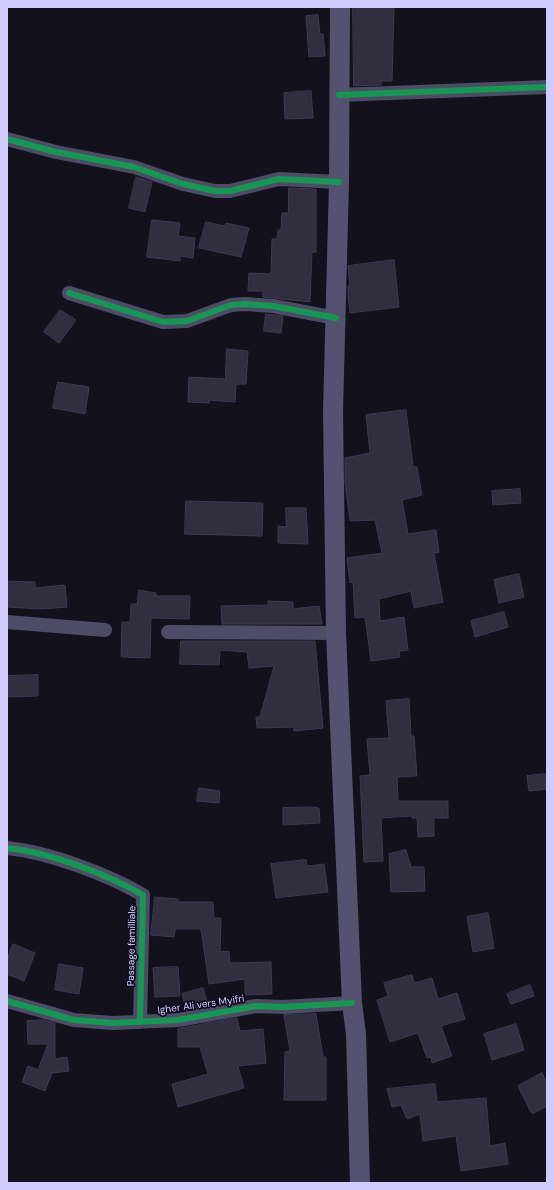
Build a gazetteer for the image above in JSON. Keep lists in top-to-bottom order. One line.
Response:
{"streets":{"street":["Passage familliale","Igher Ali vers Myifri"]},"crossings":[["Passage familliale","Igher Ali vers Myifri"]]}
